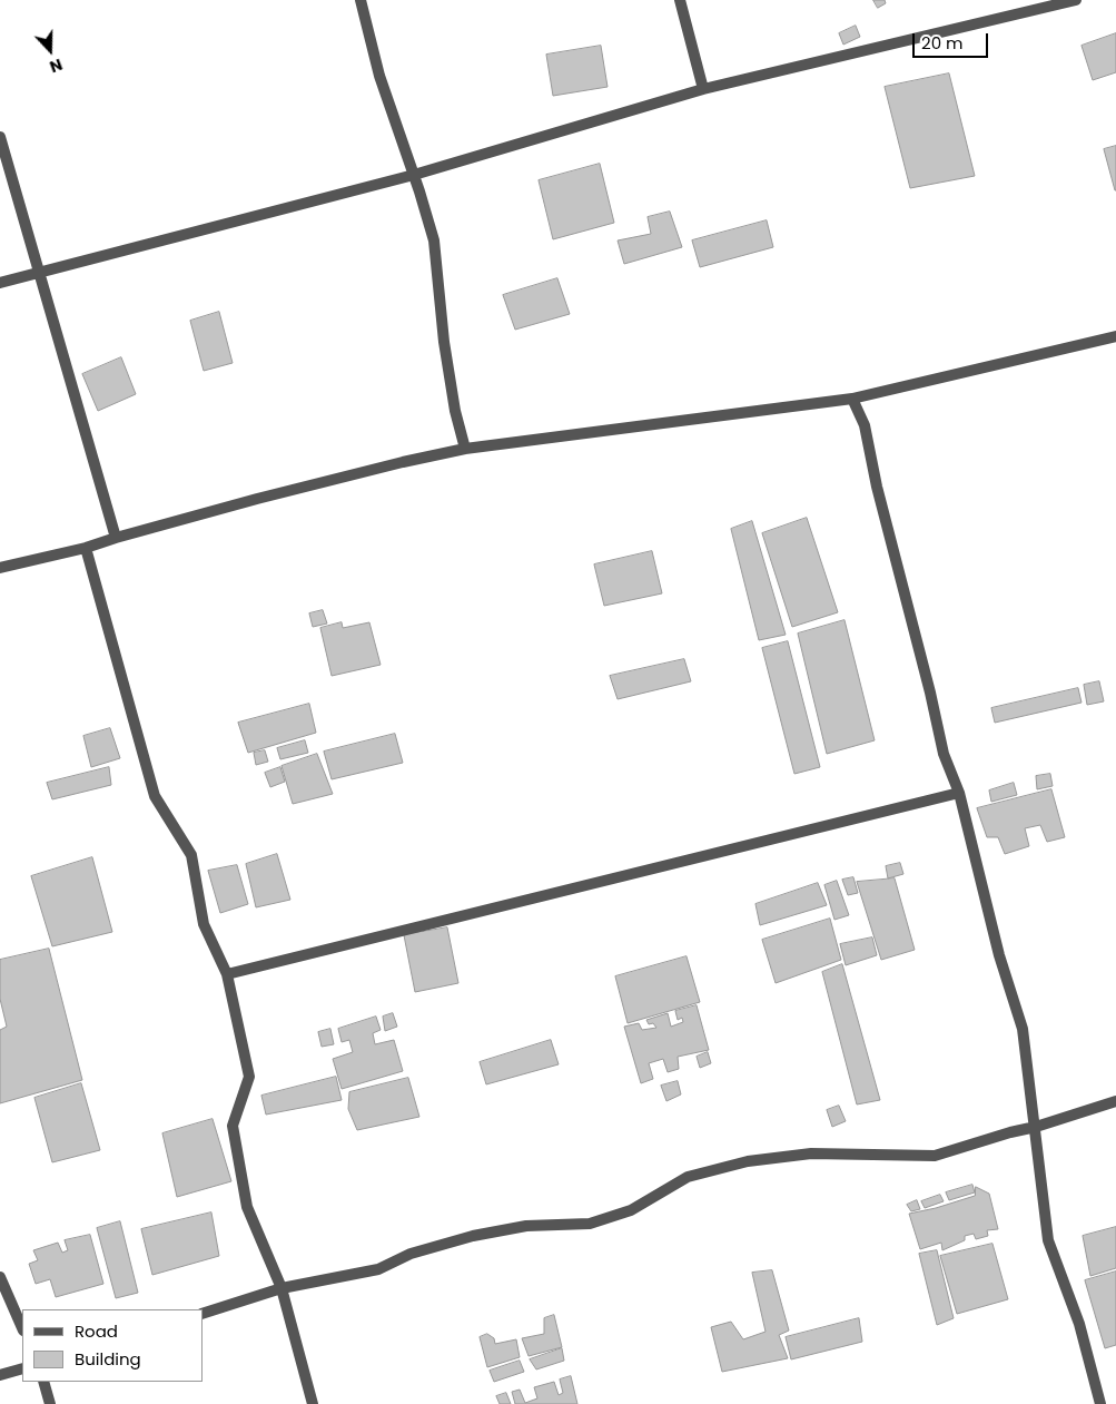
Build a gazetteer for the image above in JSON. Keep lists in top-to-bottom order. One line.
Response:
{"legend":["Road","Building"],"scale_bar":"20 m","north":"bottom"}
